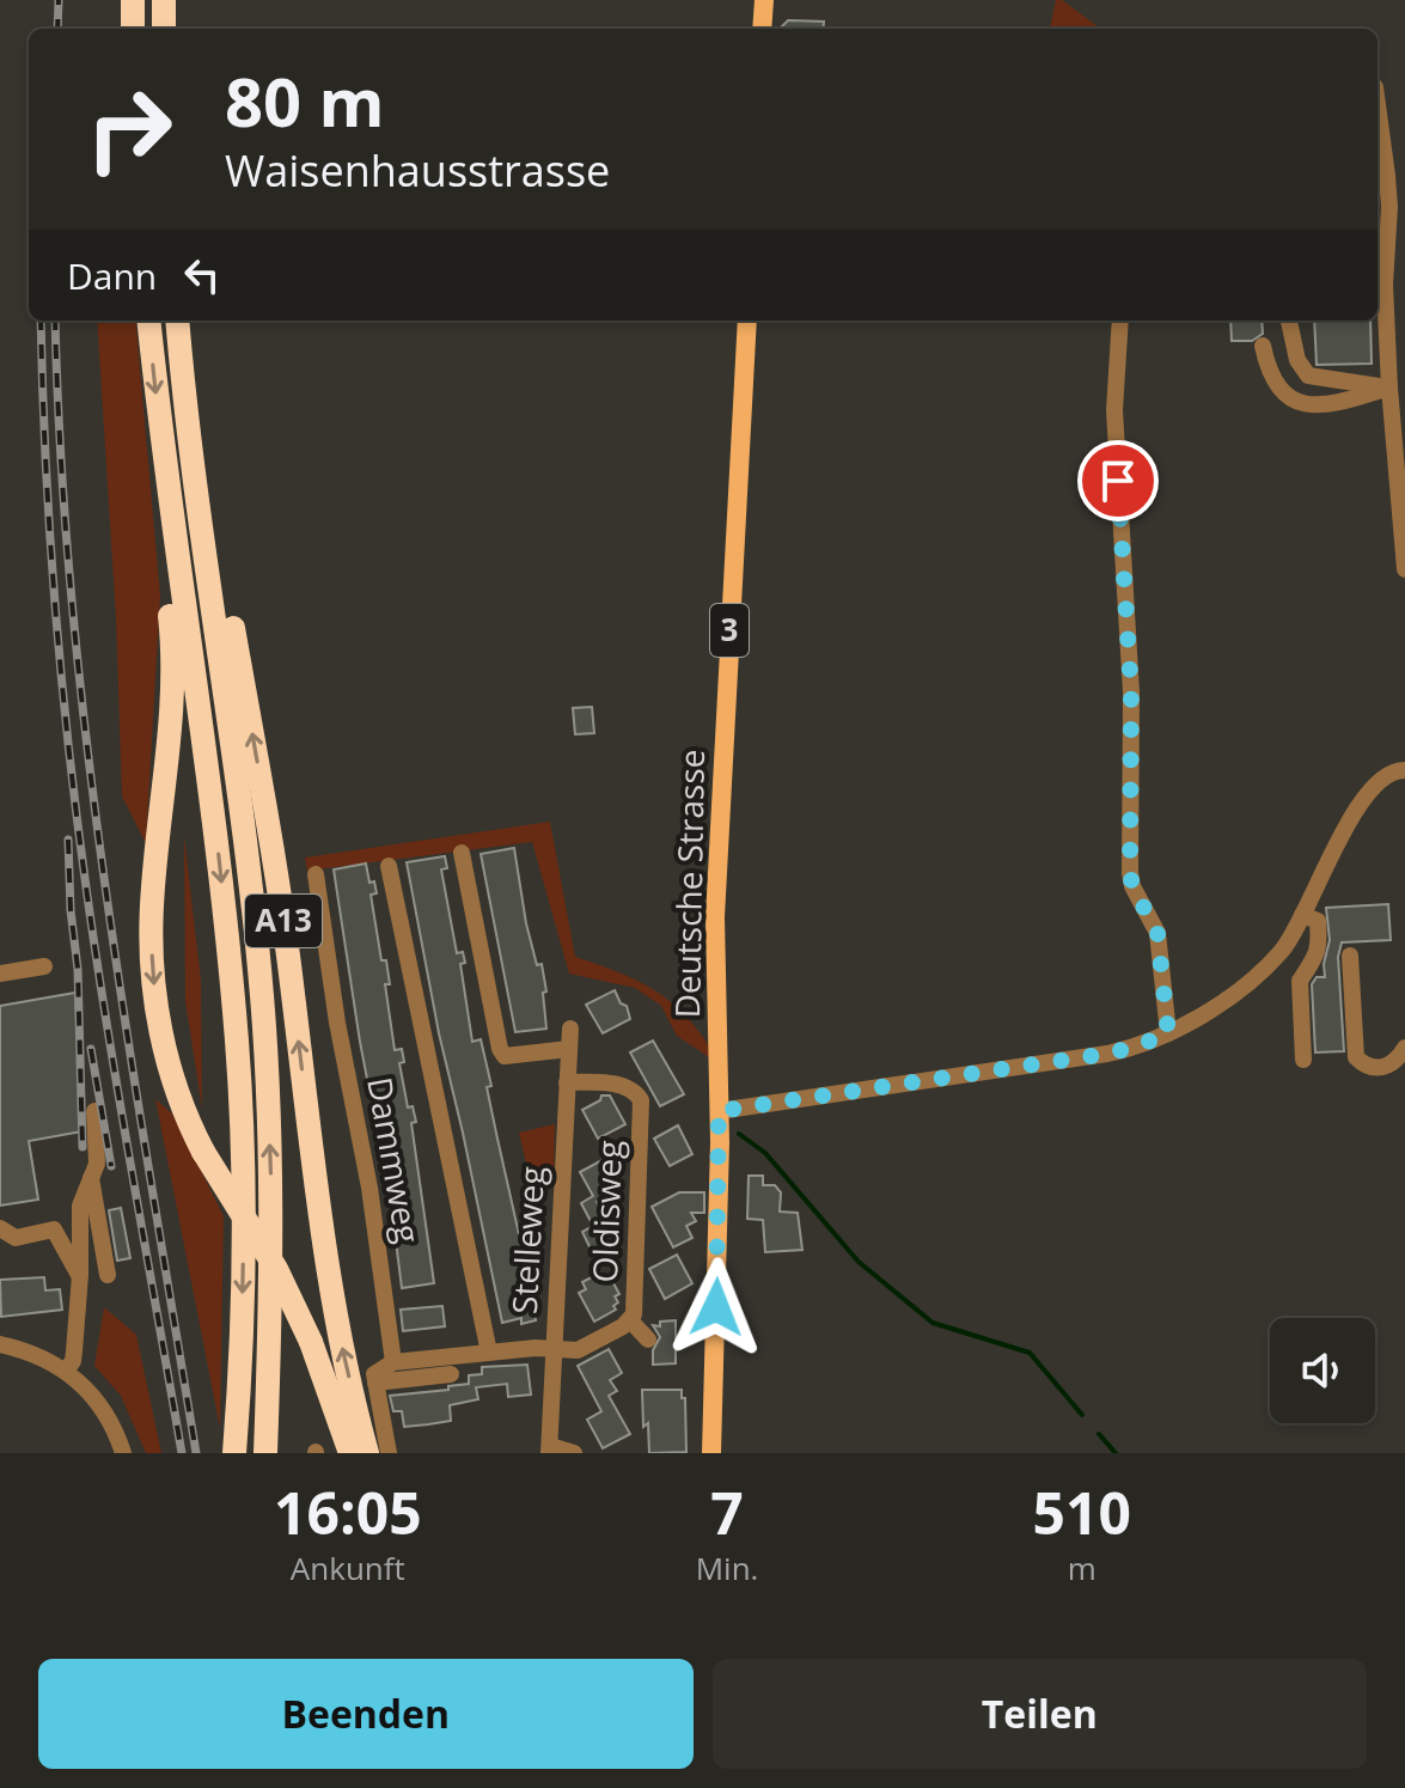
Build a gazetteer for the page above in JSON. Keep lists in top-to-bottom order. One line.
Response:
{"streets":{"highway":["A13"],"main road":["3","Deutsche Strasse"],"street":["Dammweg","Oldisweg","Stelleweg"]},"crossings":[["Oldisweg","Stelleweg"]],"page":{"turn":["80 m","Waisenhausstrasse"],"then":"Dann","eta":["16:05","Ankunft","7","Min.","510","m"],"buttons":["Beenden","Teilen"]}}
